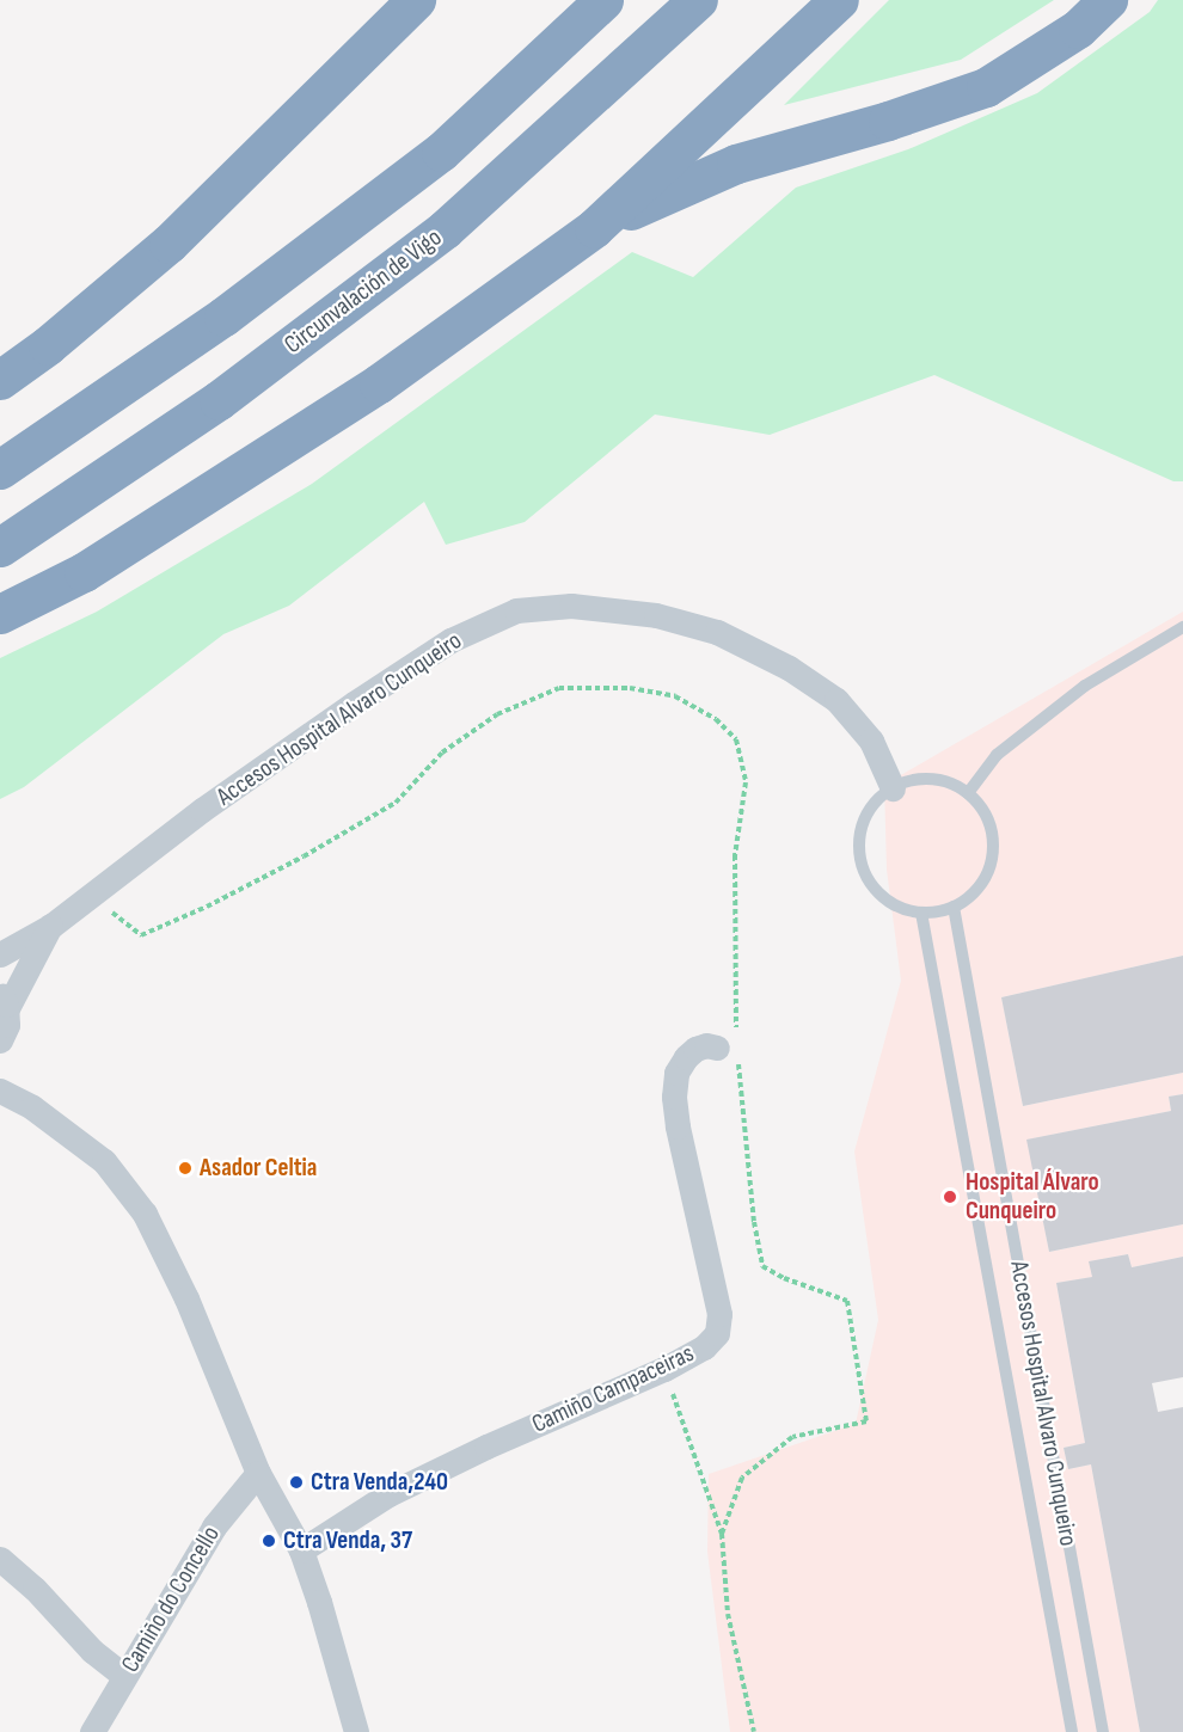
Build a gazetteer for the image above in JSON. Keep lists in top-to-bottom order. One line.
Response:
{"streets":{"highway":["Circunvalación de Vigo"],"street":["Accesos Hospital Alvaro Cunqueiro","Camiño Campaceiras","Camiño do Concello"]},"places":["Asador Celtia","Hospital Álvaro Cunqueiro","Ctra Venda,240","Ctra Venda, 37"]}
